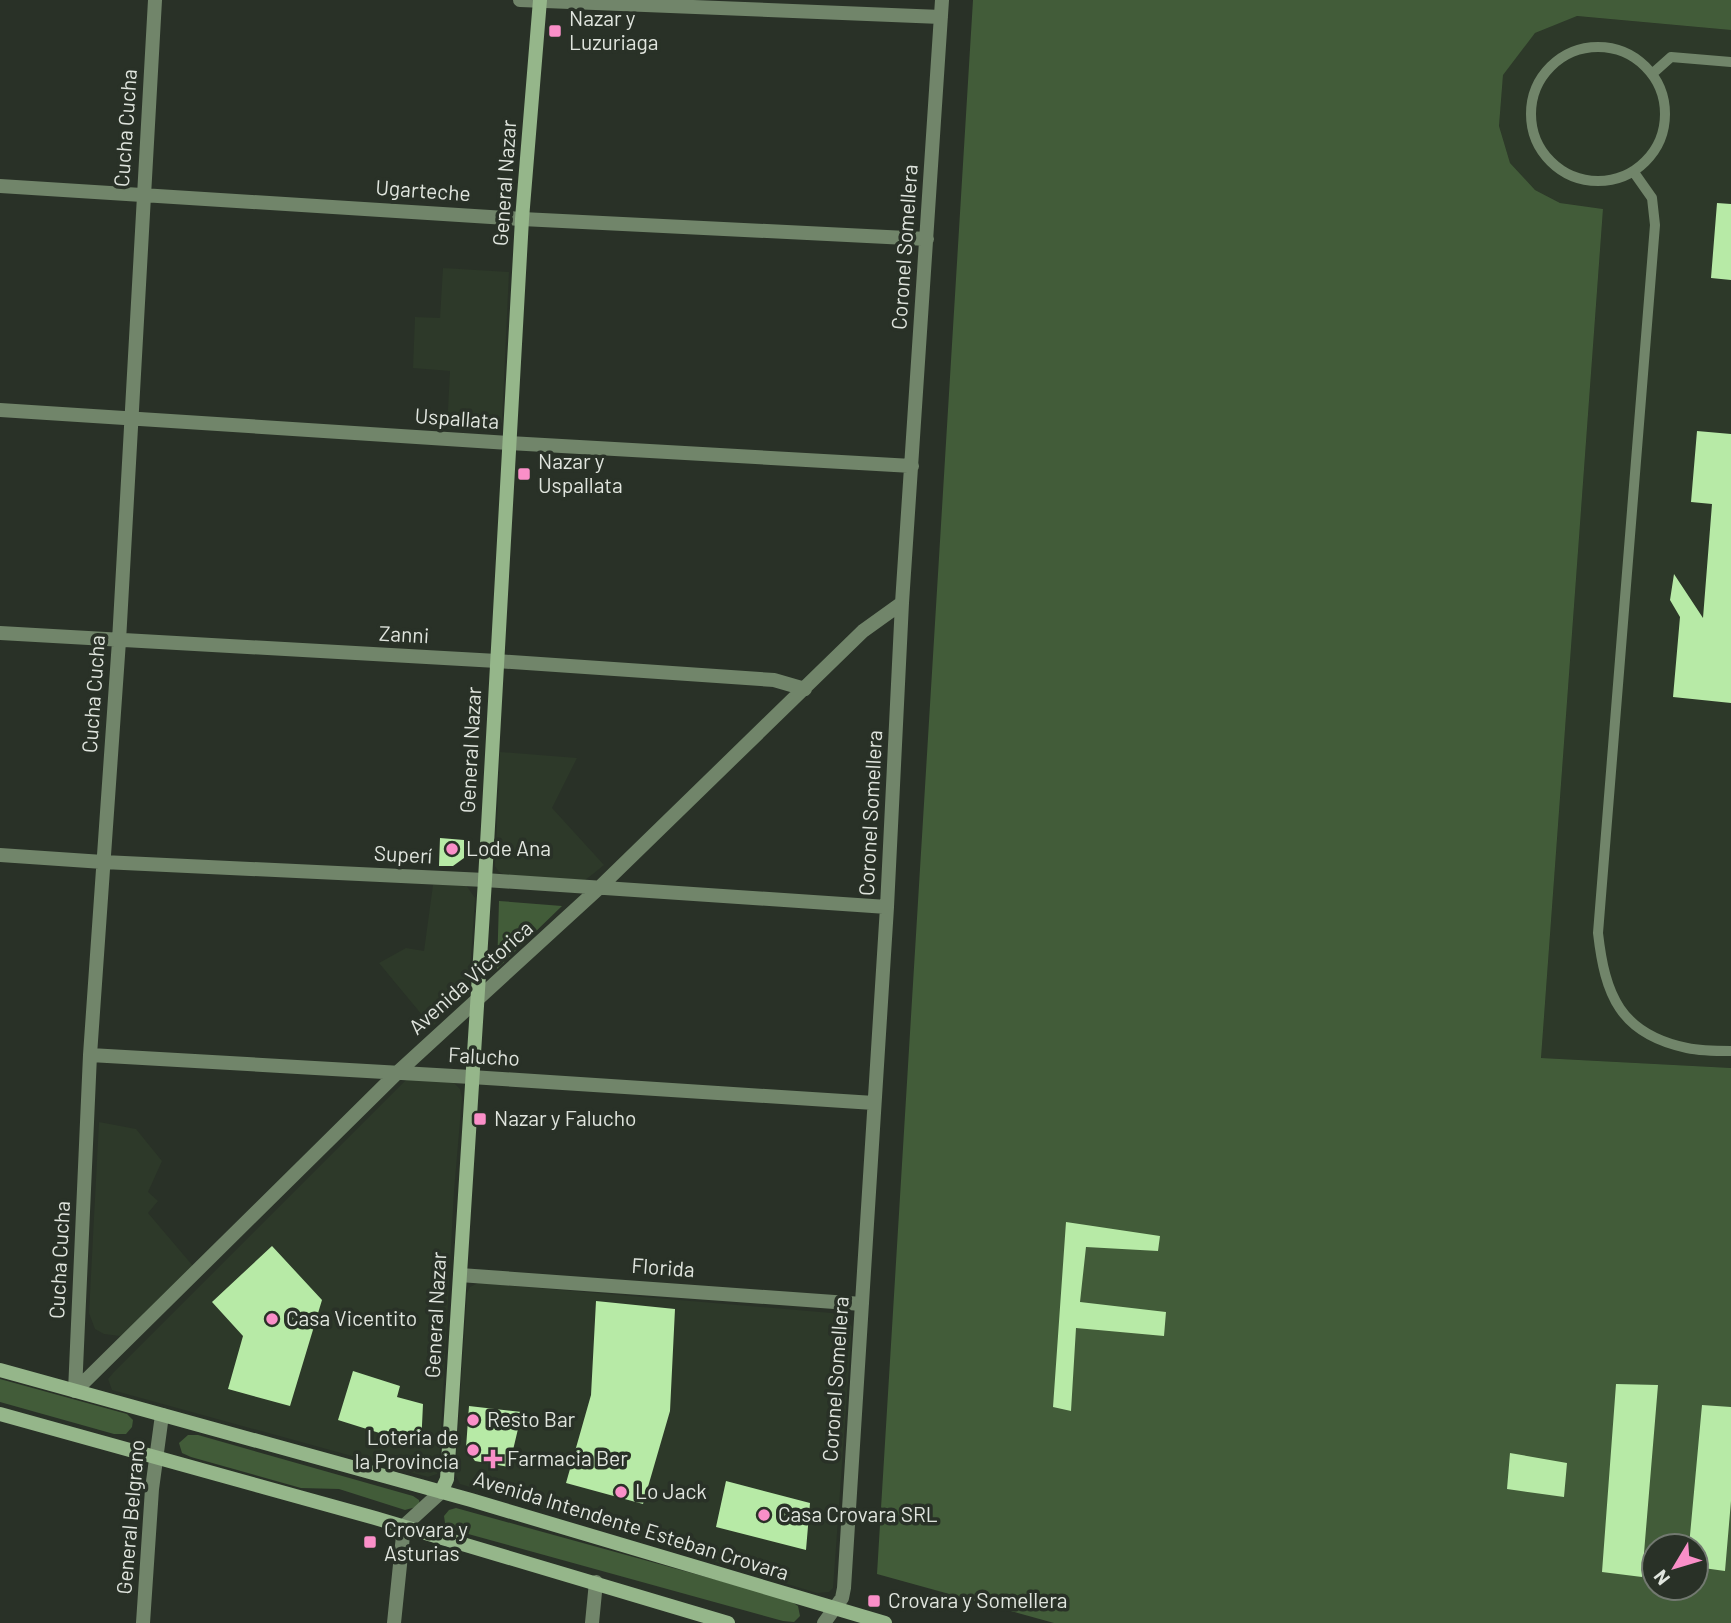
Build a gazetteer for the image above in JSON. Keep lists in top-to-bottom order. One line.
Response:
{"streets":{"main road":["General Nazar","Avenida Intendente Esteban Crovara"],"street":["Cucha Cucha","Ugarteche","Coronel Somellera","Uspallata","Zanni","Superí","Avenida Victorica","Falucho","Florida","General Belgrano"]},"crossings":[["Cucha Cucha","Ugarteche"],["Cucha Cucha","Uspallata"],["Cucha Cucha","Zanni"],["Cucha Cucha","Superí"],["Cucha Cucha","Avenida Victorica"],["Cucha Cucha","Falucho"],["Cucha Cucha","Avenida Intendente Esteban Crovara"],["General Nazar","Ugarteche"],["General Nazar","Uspallata"],["General Nazar","Zanni"],["General Nazar","Superí"],["General Nazar","Avenida Victorica"],["General Nazar","Falucho"],["General Nazar","Florida"],["General Nazar","Avenida Intendente Esteban Crovara"],["Ugarteche","Coronel Somellera"],["Coronel Somellera","Uspallata"],["Coronel Somellera","Superí"],["Coronel Somellera","Avenida Victorica"],["Coronel Somellera","Falucho"],["Coronel Somellera","Florida"],["Coronel Somellera","Avenida Intendente Esteban Crovara"],["Zanni","Avenida Victorica"],["Superí","Avenida Victorica"],["Avenida Victorica","Falucho"],["Avenida Victorica","Avenida Intendente Esteban Crovara"],["General Belgrano","Avenida Intendente Esteban Crovara"]],"places":{"transit":["Nazar y Luzuriaga","Nazar y Uspallata","Nazar y Falucho","Crovara y Asturias","Crovara y Somellera"],"other":["Lode Ana","Casa Vicentito","Resto Bar","Loteria de la Provincia","Lo Jack","Casa Crovara SRL"],"health":["Farmacia Ber"]},"north":"bottom left"}
